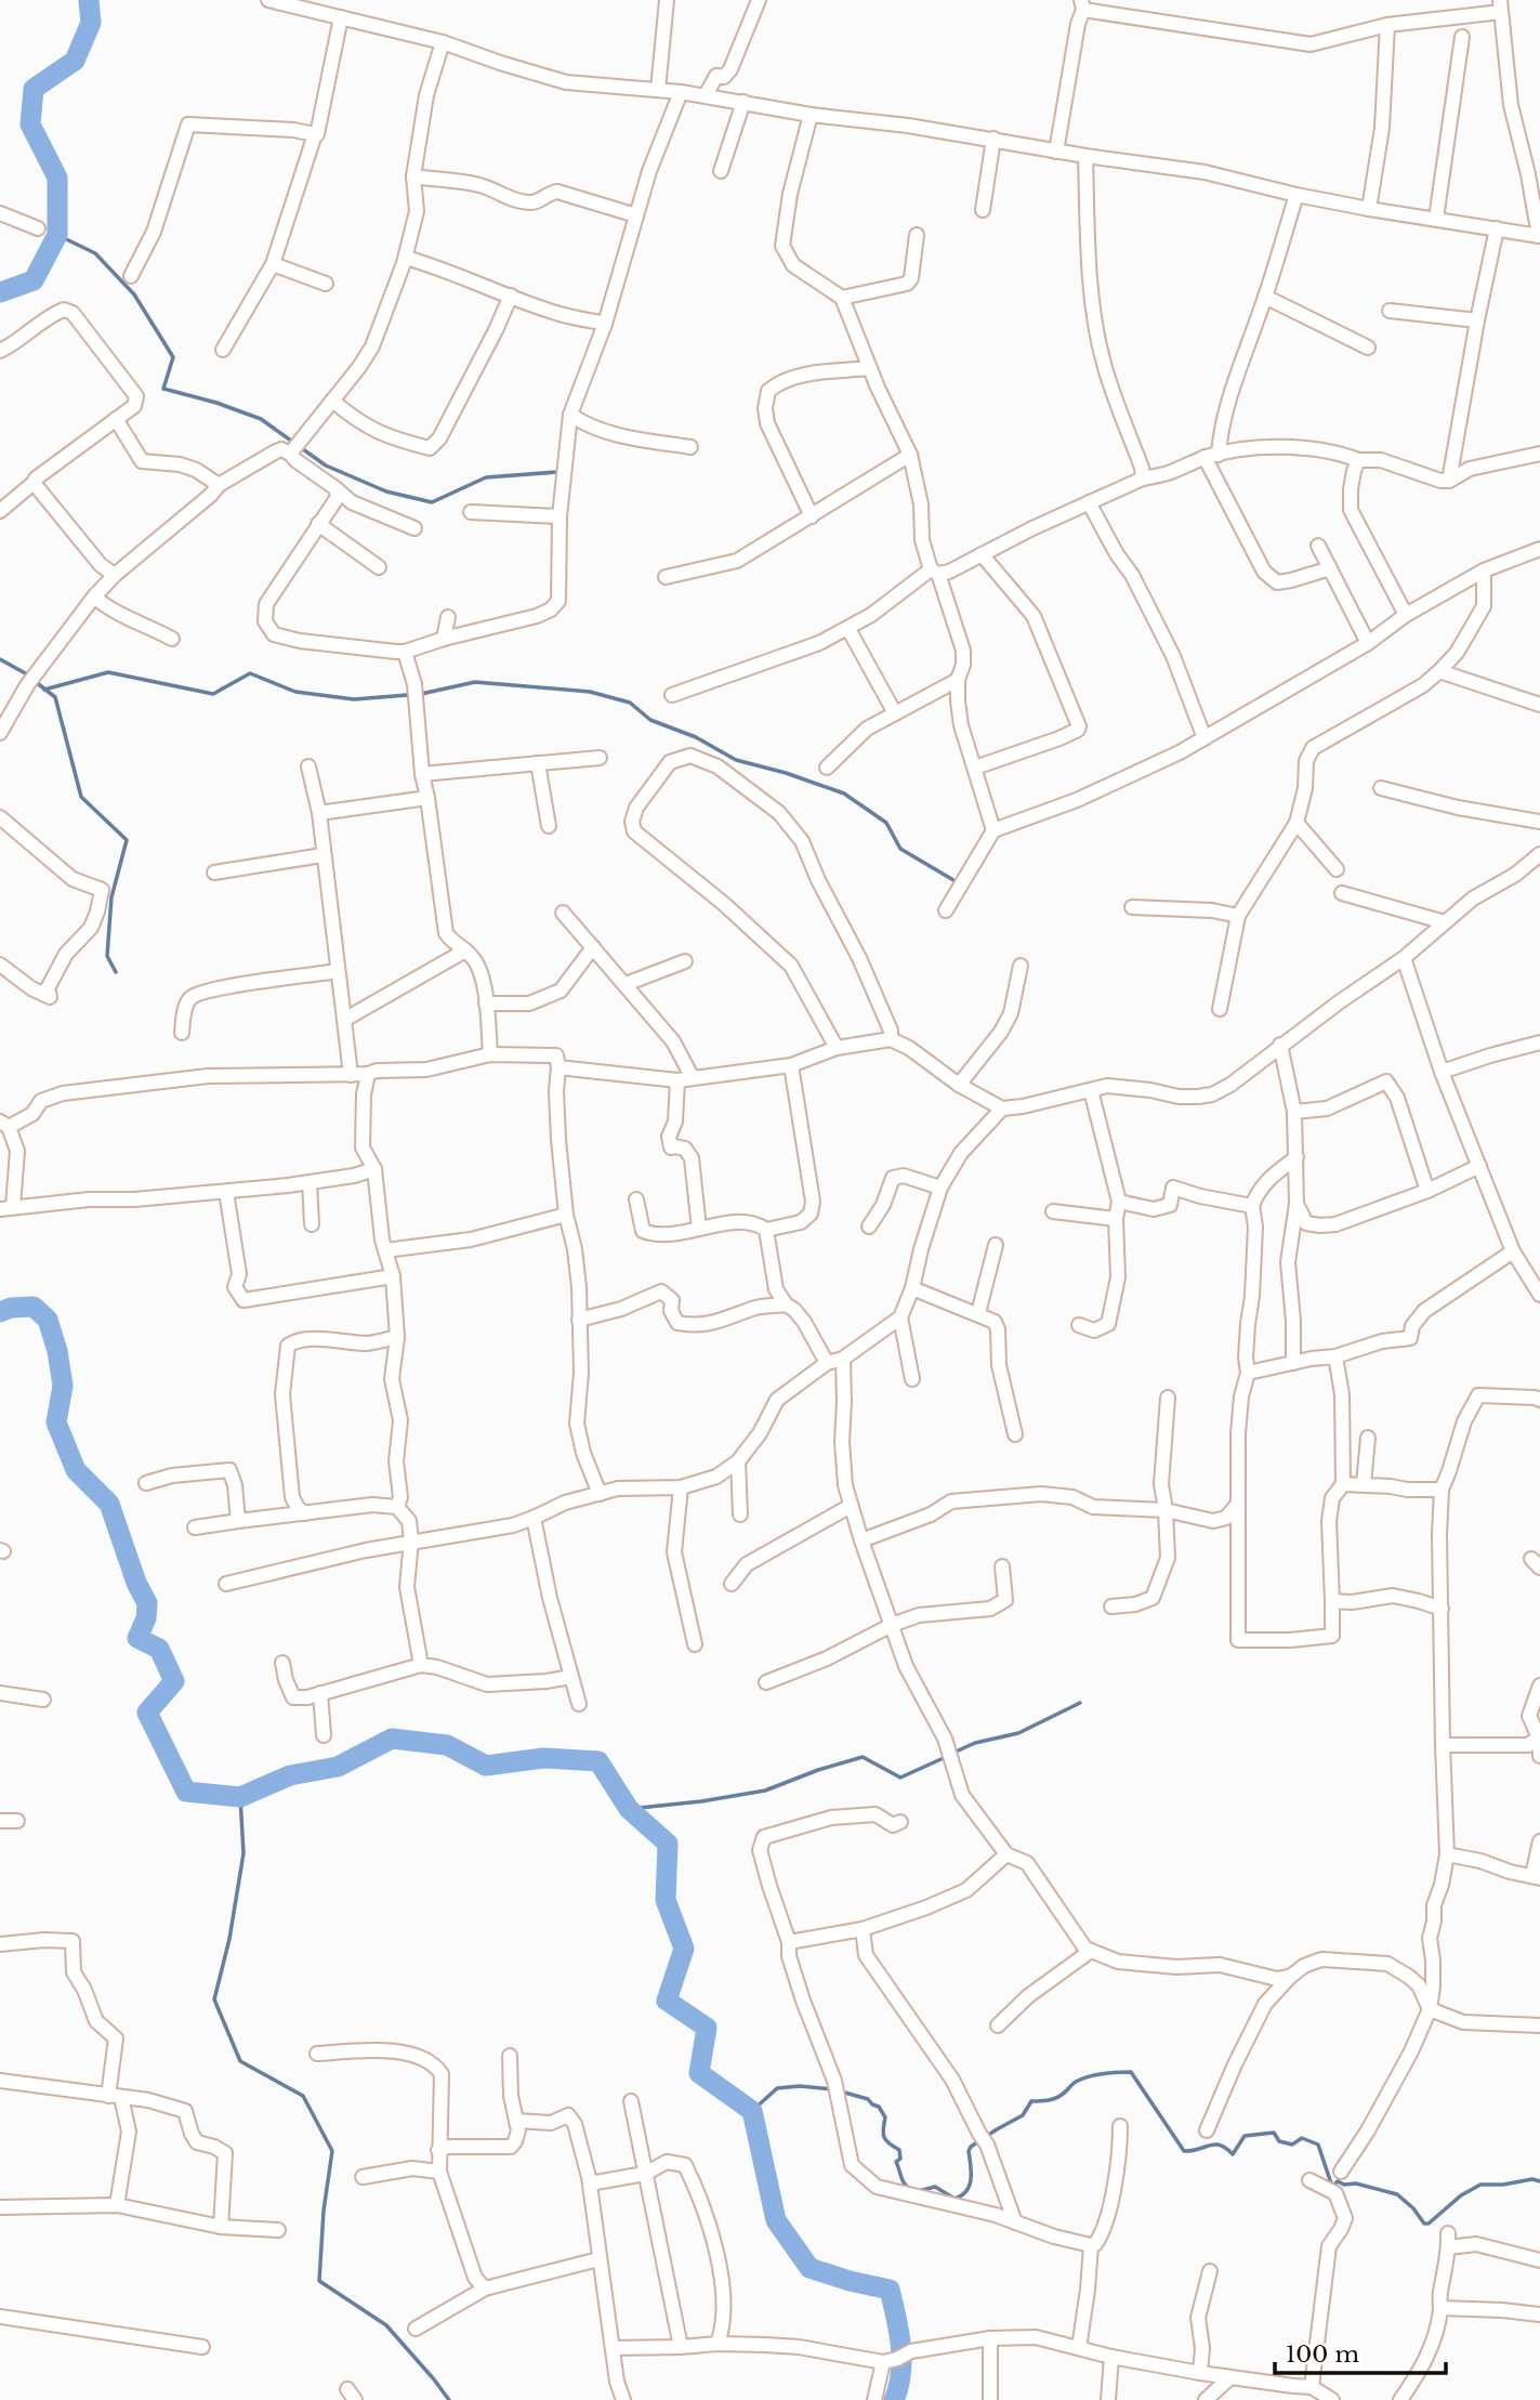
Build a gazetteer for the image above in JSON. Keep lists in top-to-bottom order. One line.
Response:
{"scale_bar":"100 m"}
